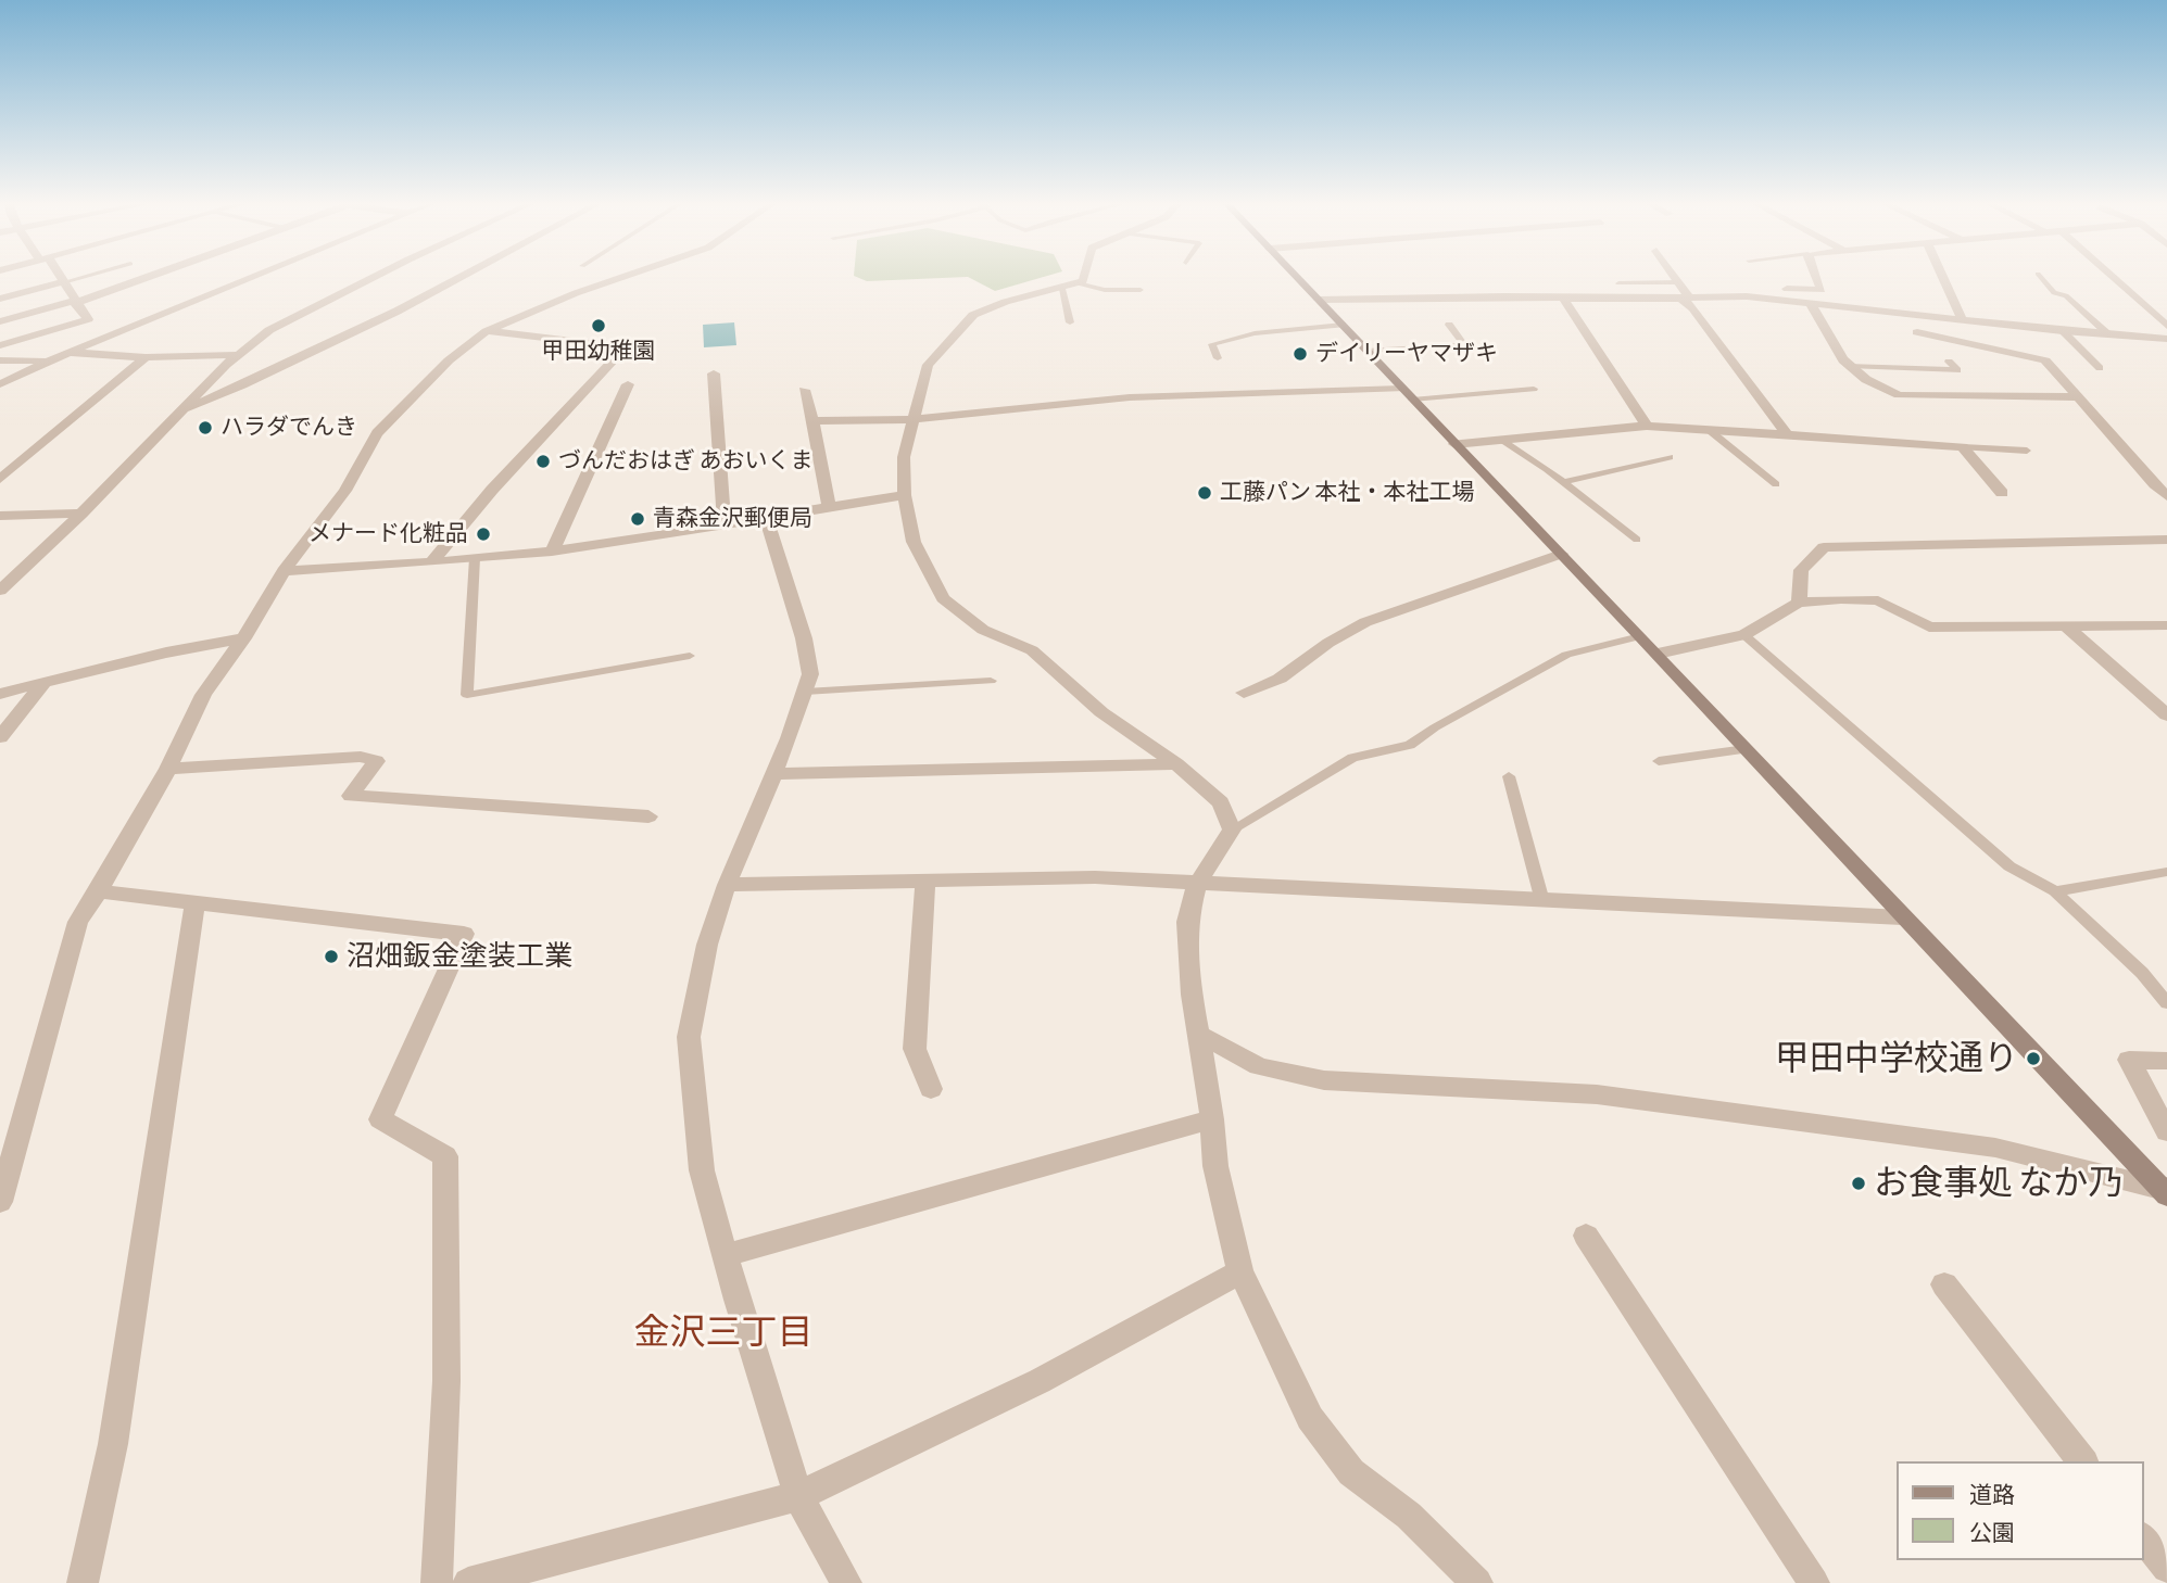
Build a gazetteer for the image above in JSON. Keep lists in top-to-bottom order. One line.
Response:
{"districts":["金沢三丁目"],"places":["甲田幼稚園","デイリーヤマザキ","ハラダでんき","づんだおはぎ あおいくま","工藤パン 本社・本社工場","青森金沢郵便局","メナード化粧品","沼畑鈑金塗装工業","甲田中学校通り","お食事処 なか乃"],"legend":["道路","公園"]}
